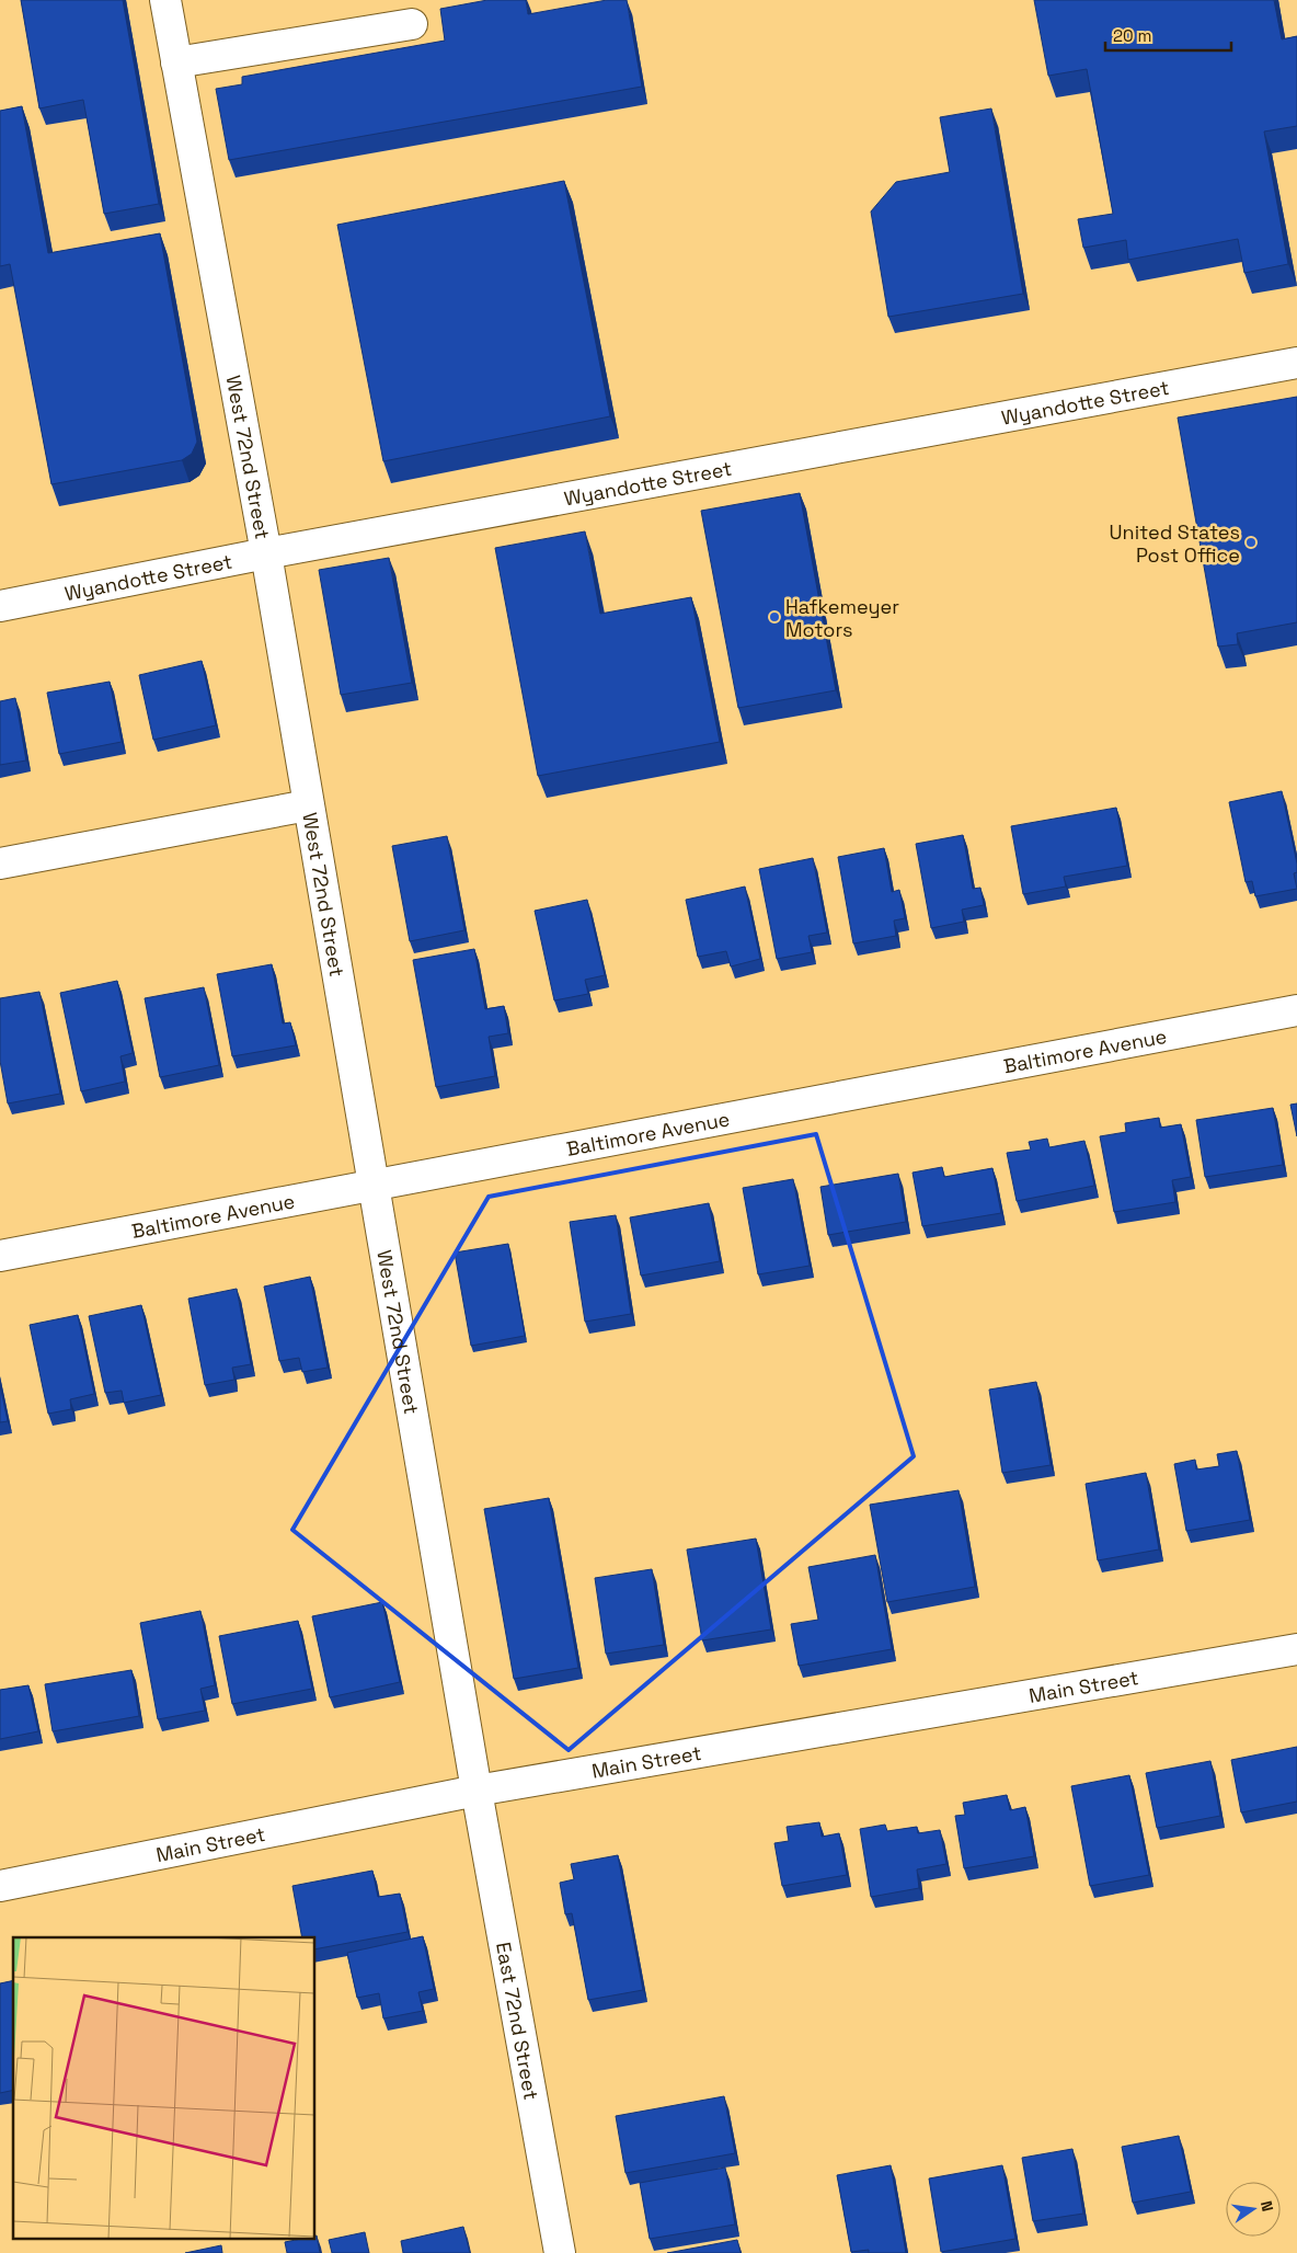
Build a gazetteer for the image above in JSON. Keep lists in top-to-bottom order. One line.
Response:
{"streets":{"street":["Wyandotte Street","West 72nd Street","Baltimore Avenue","Main Street","East 72nd Street"]},"crossings":[["Wyandotte Street","West 72nd Street"],["West 72nd Street","Baltimore Avenue"],["West 72nd Street","Main Street"],["West 72nd Street","East 72nd Street"],["Main Street","East 72nd Street"]],"places":["United States Post Office","Hafkemeyer Motors"],"scale_bar":"20 m","north":"right"}
